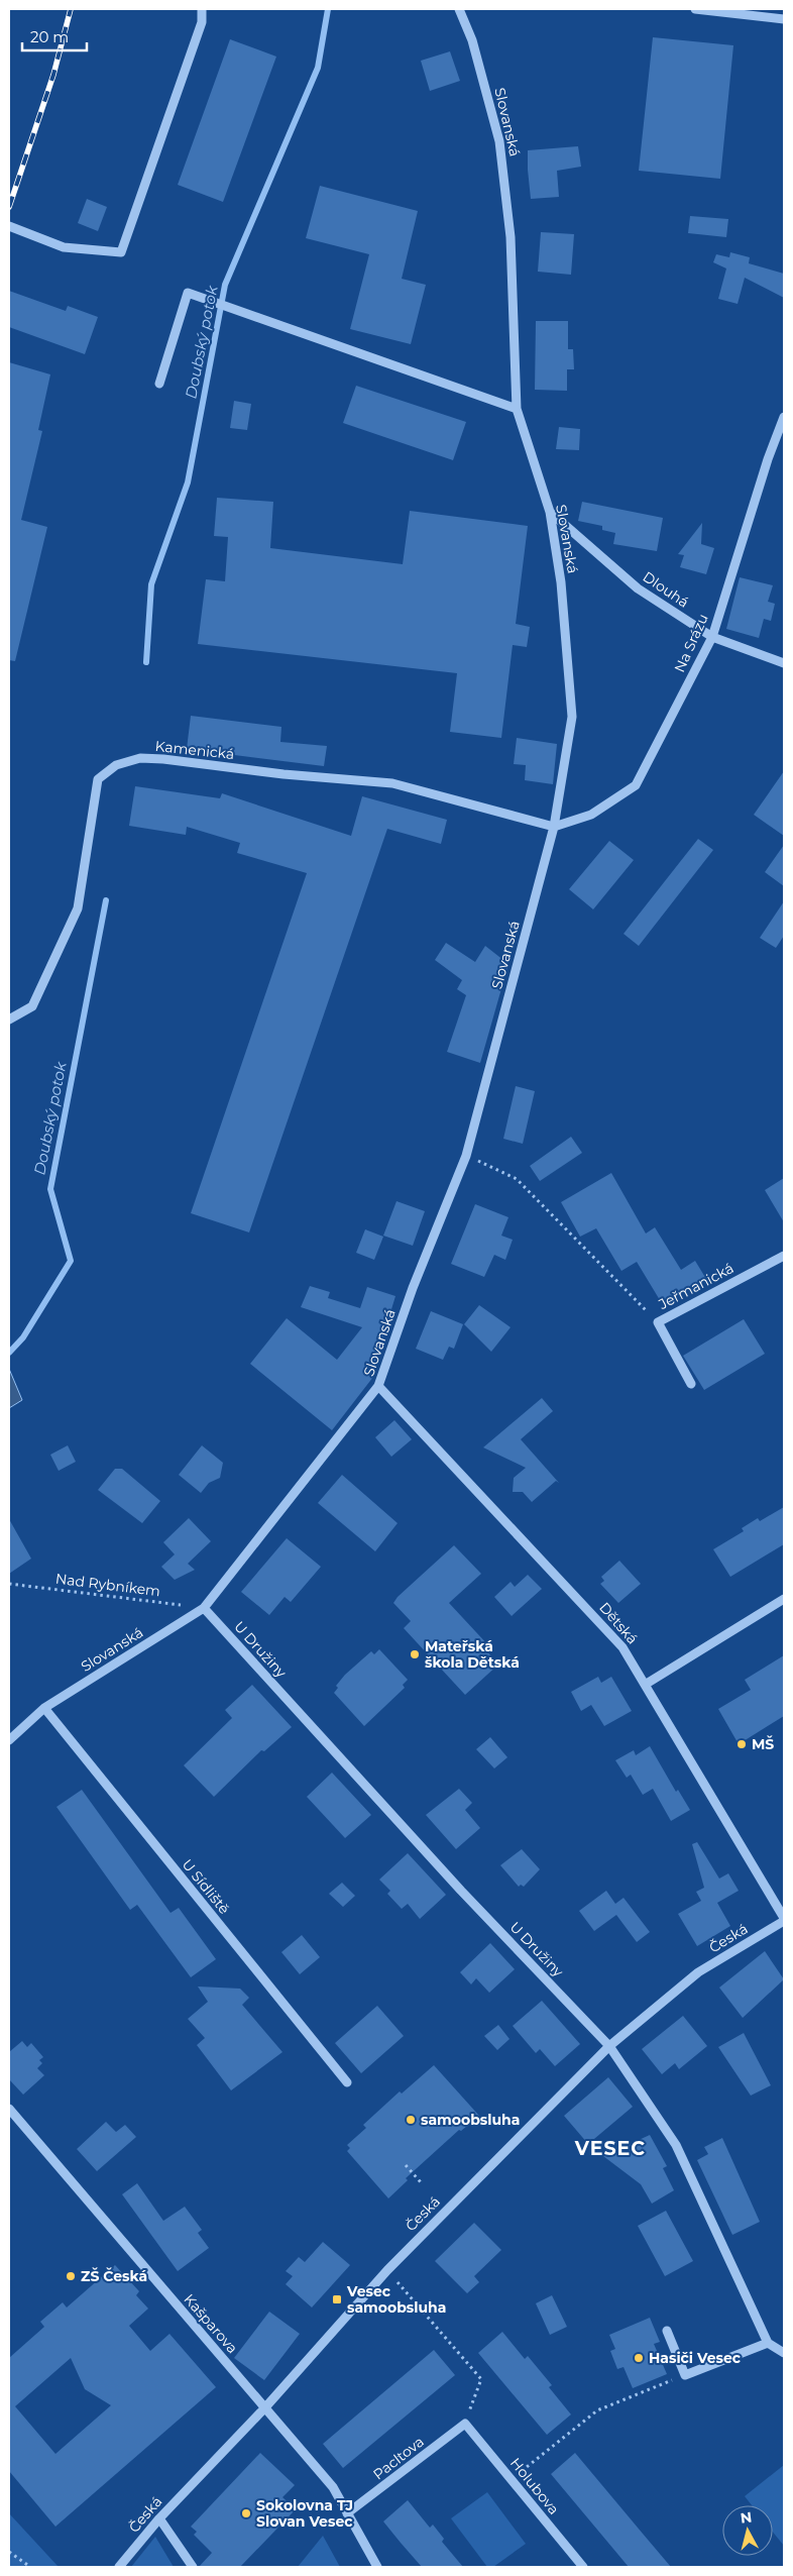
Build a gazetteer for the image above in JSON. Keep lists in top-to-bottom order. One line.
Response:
{"streets":{"street":["Slovanská","Dlouhá","Na Srázu","Kamenická","Jeřmanická","Dětská","U Družiny","U Sídliště","Česká","Kašparova","Pacltova","Holubova"],"path":["Nad Rybníkem"]},"crossings":[["Slovanská","Dlouhá"],["Slovanská","Na Srázu"],["Slovanská","Kamenická"],["Slovanská","Nad Rybníkem"],["Slovanská","Dětská"],["Slovanská","U Družiny"],["Slovanská","U Sídliště"],["Dlouhá","Na Srázu"],["Na Srázu","Kamenická"],["Nad Rybníkem","U Družiny"],["Dětská","Česká"],["U Družiny","Česká"],["Česká","Kašparova"],["Kašparova","Pacltova"],["Pacltova","Holubova"]],"districts":["VESEC"],"water":["Doubský potok"],"places":{"other":["Mateřská škola Dětská","MŠ","samoobsluha","ZŠ Česká","Hasiči Vesec","Sokolovna TJ Slovan Vesec"],"transit":["Vesec samoobsluha"]},"scale_bar":"20 m","north":"top"}
